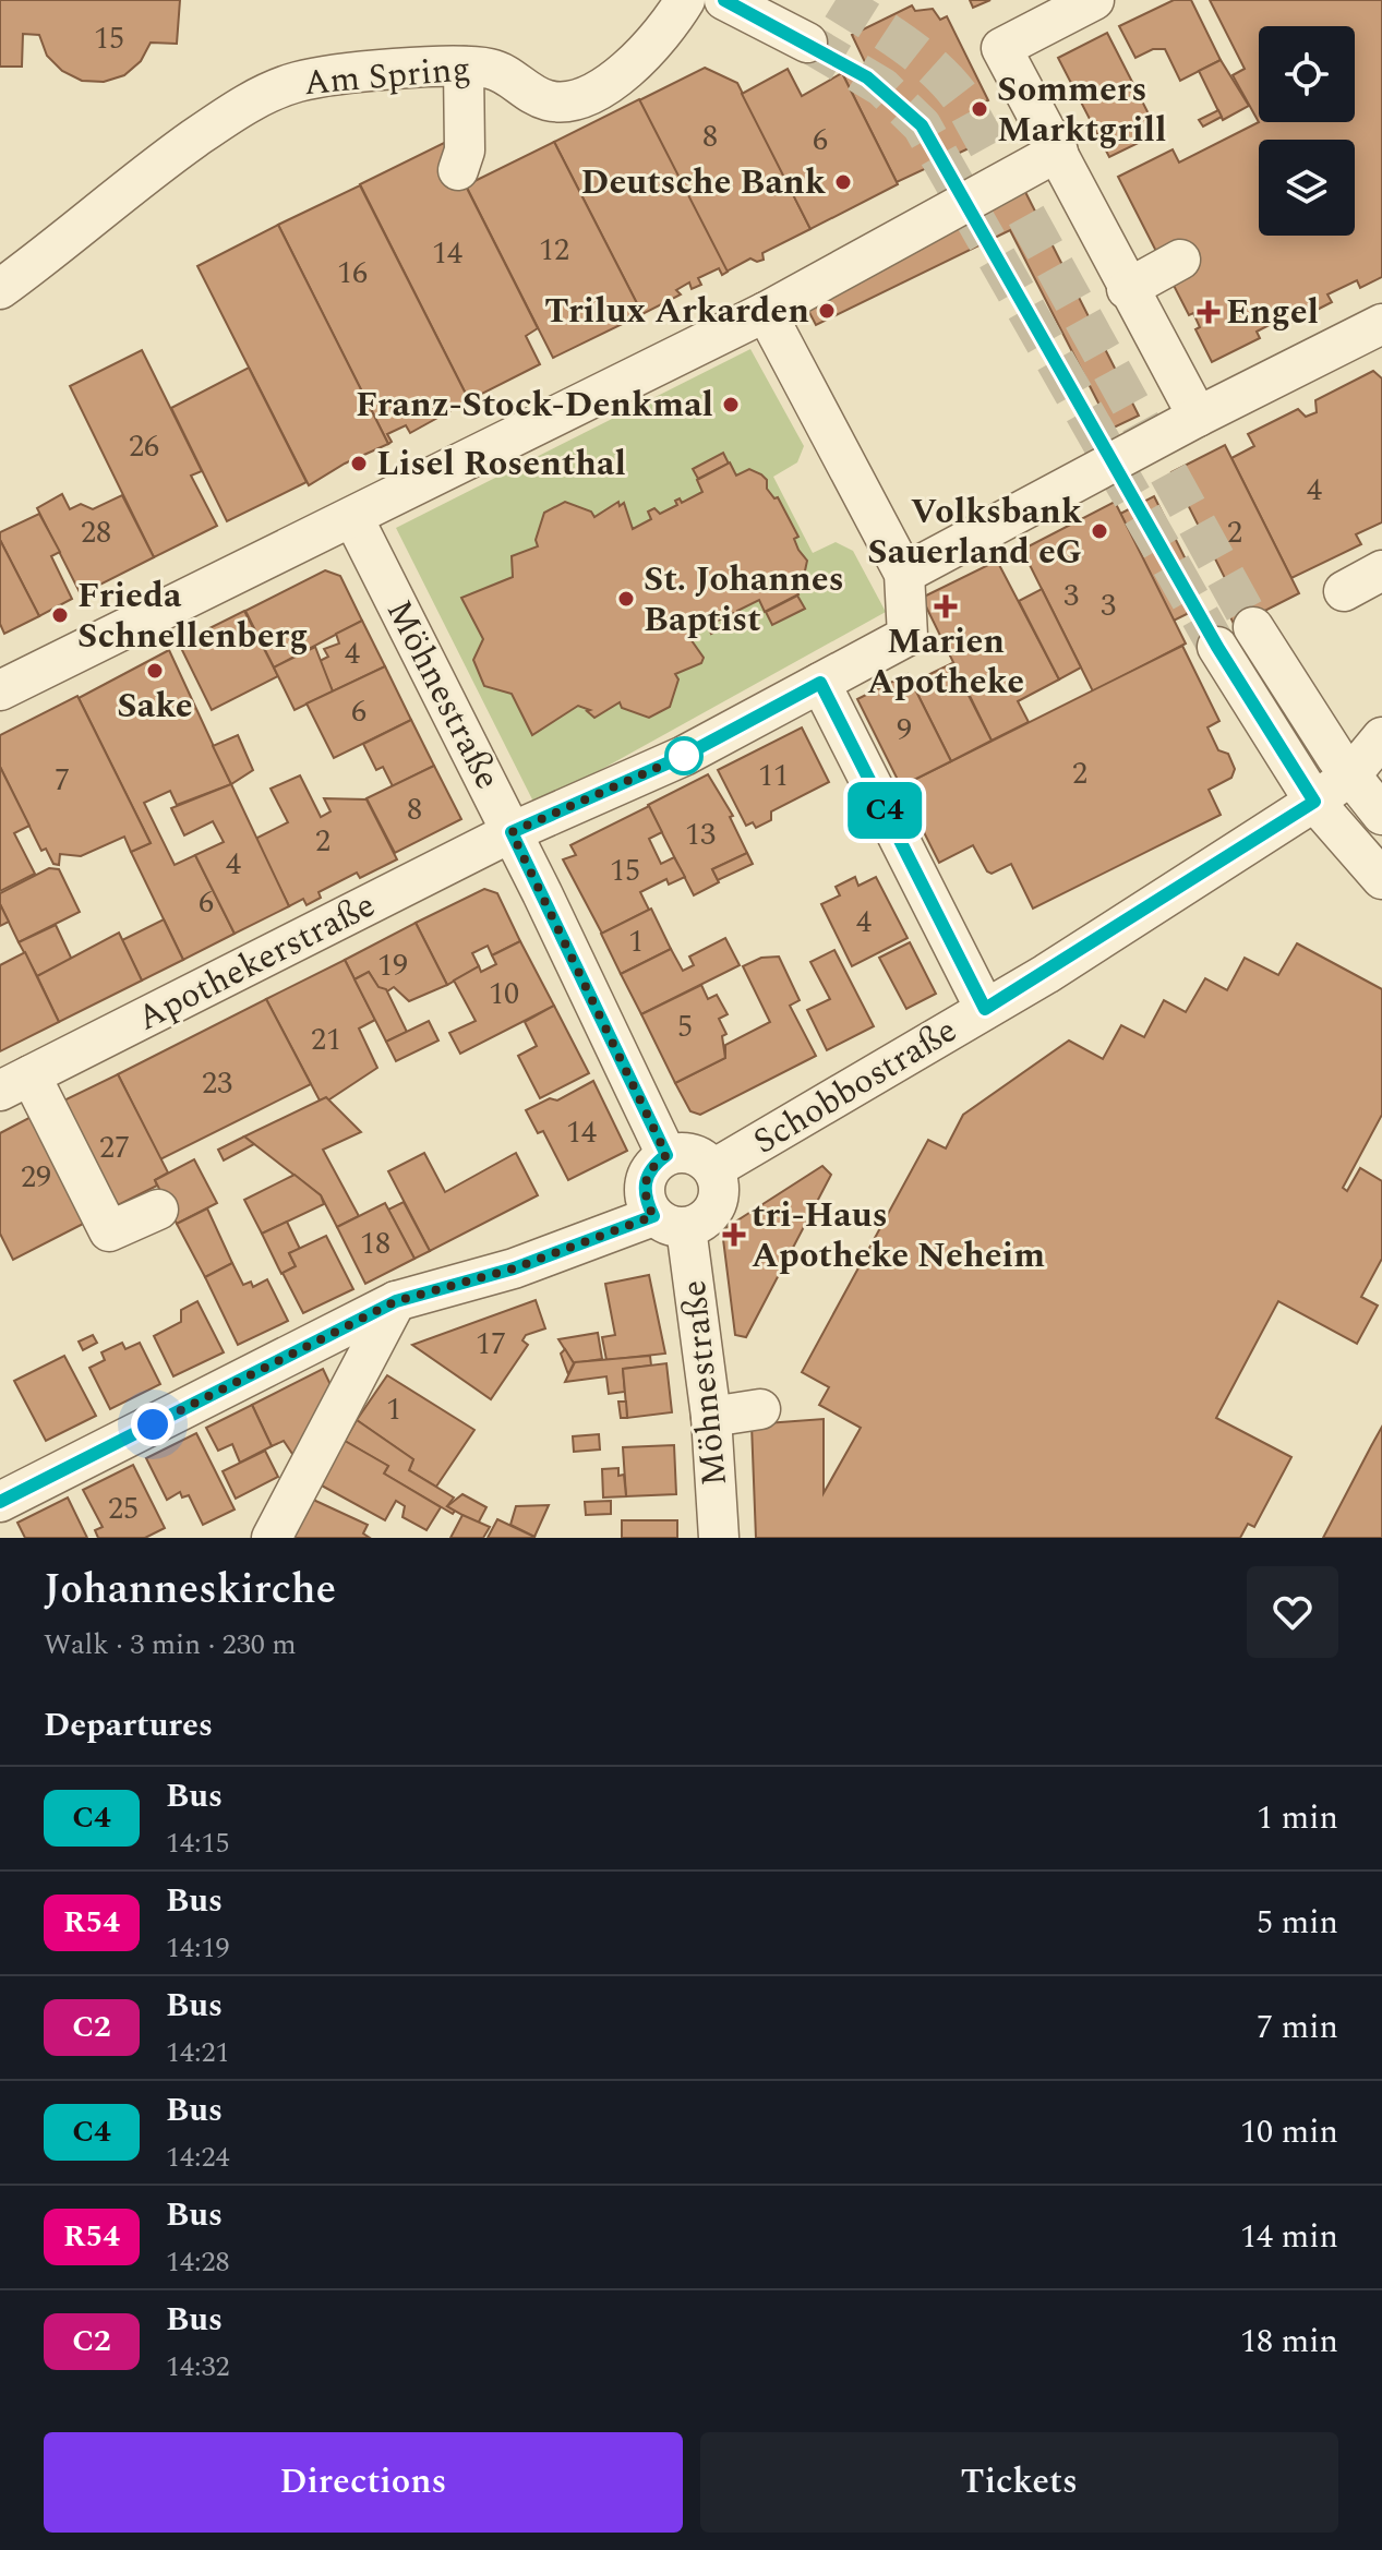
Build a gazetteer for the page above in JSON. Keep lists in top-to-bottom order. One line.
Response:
{"streets":{"street":["Am Spring","Möhnestraße","Apothekerstraße","Schobbostraße"]},"crossings":[["Möhnestraße","Apothekerstraße"],["Möhnestraße","Schobbostraße"]],"places":{"other":["Sommers Marktgrill","Deutsche Bank","Trilux Arkarden","Franz-Stock-Denkmal","Lisel Rosenthal","Volksbank Sauerland eG","St. Johannes Baptist","Frieda Schnellenberg","Sake"],"health":["Engel","Marien Apotheke","tri-Haus Apotheke Neheim"]},"lines":["bus line C4"],"house_numbers":["15","8","6","12","14","16","26","4","28","2","3","3","4","6","9","2","11","7","8","13","2","4","15","6","4","1","19","10","5","21","23","14","27","29","18","17","1","25"],"page":{"on_map":"C4","heading":[["Johanneskirche","Walk · 3 min · 230 m"],"Departures"],"list":[{"mark":"C4","name":"Bus","note":"14:15","value":"1 min"},{"mark":"R54","name":"Bus","note":"14:19","value":"5 min"},{"mark":"C2","name":"Bus","note":"14:21","value":"7 min"},{"mark":"C4","name":"Bus","note":"14:24","value":"10 min"},{"mark":"R54","name":"Bus","note":"14:28","value":"14 min"},{"mark":"C2","name":"Bus","note":"14:32","value":"18 min"}],"buttons":["Directions","Tickets"]}}
